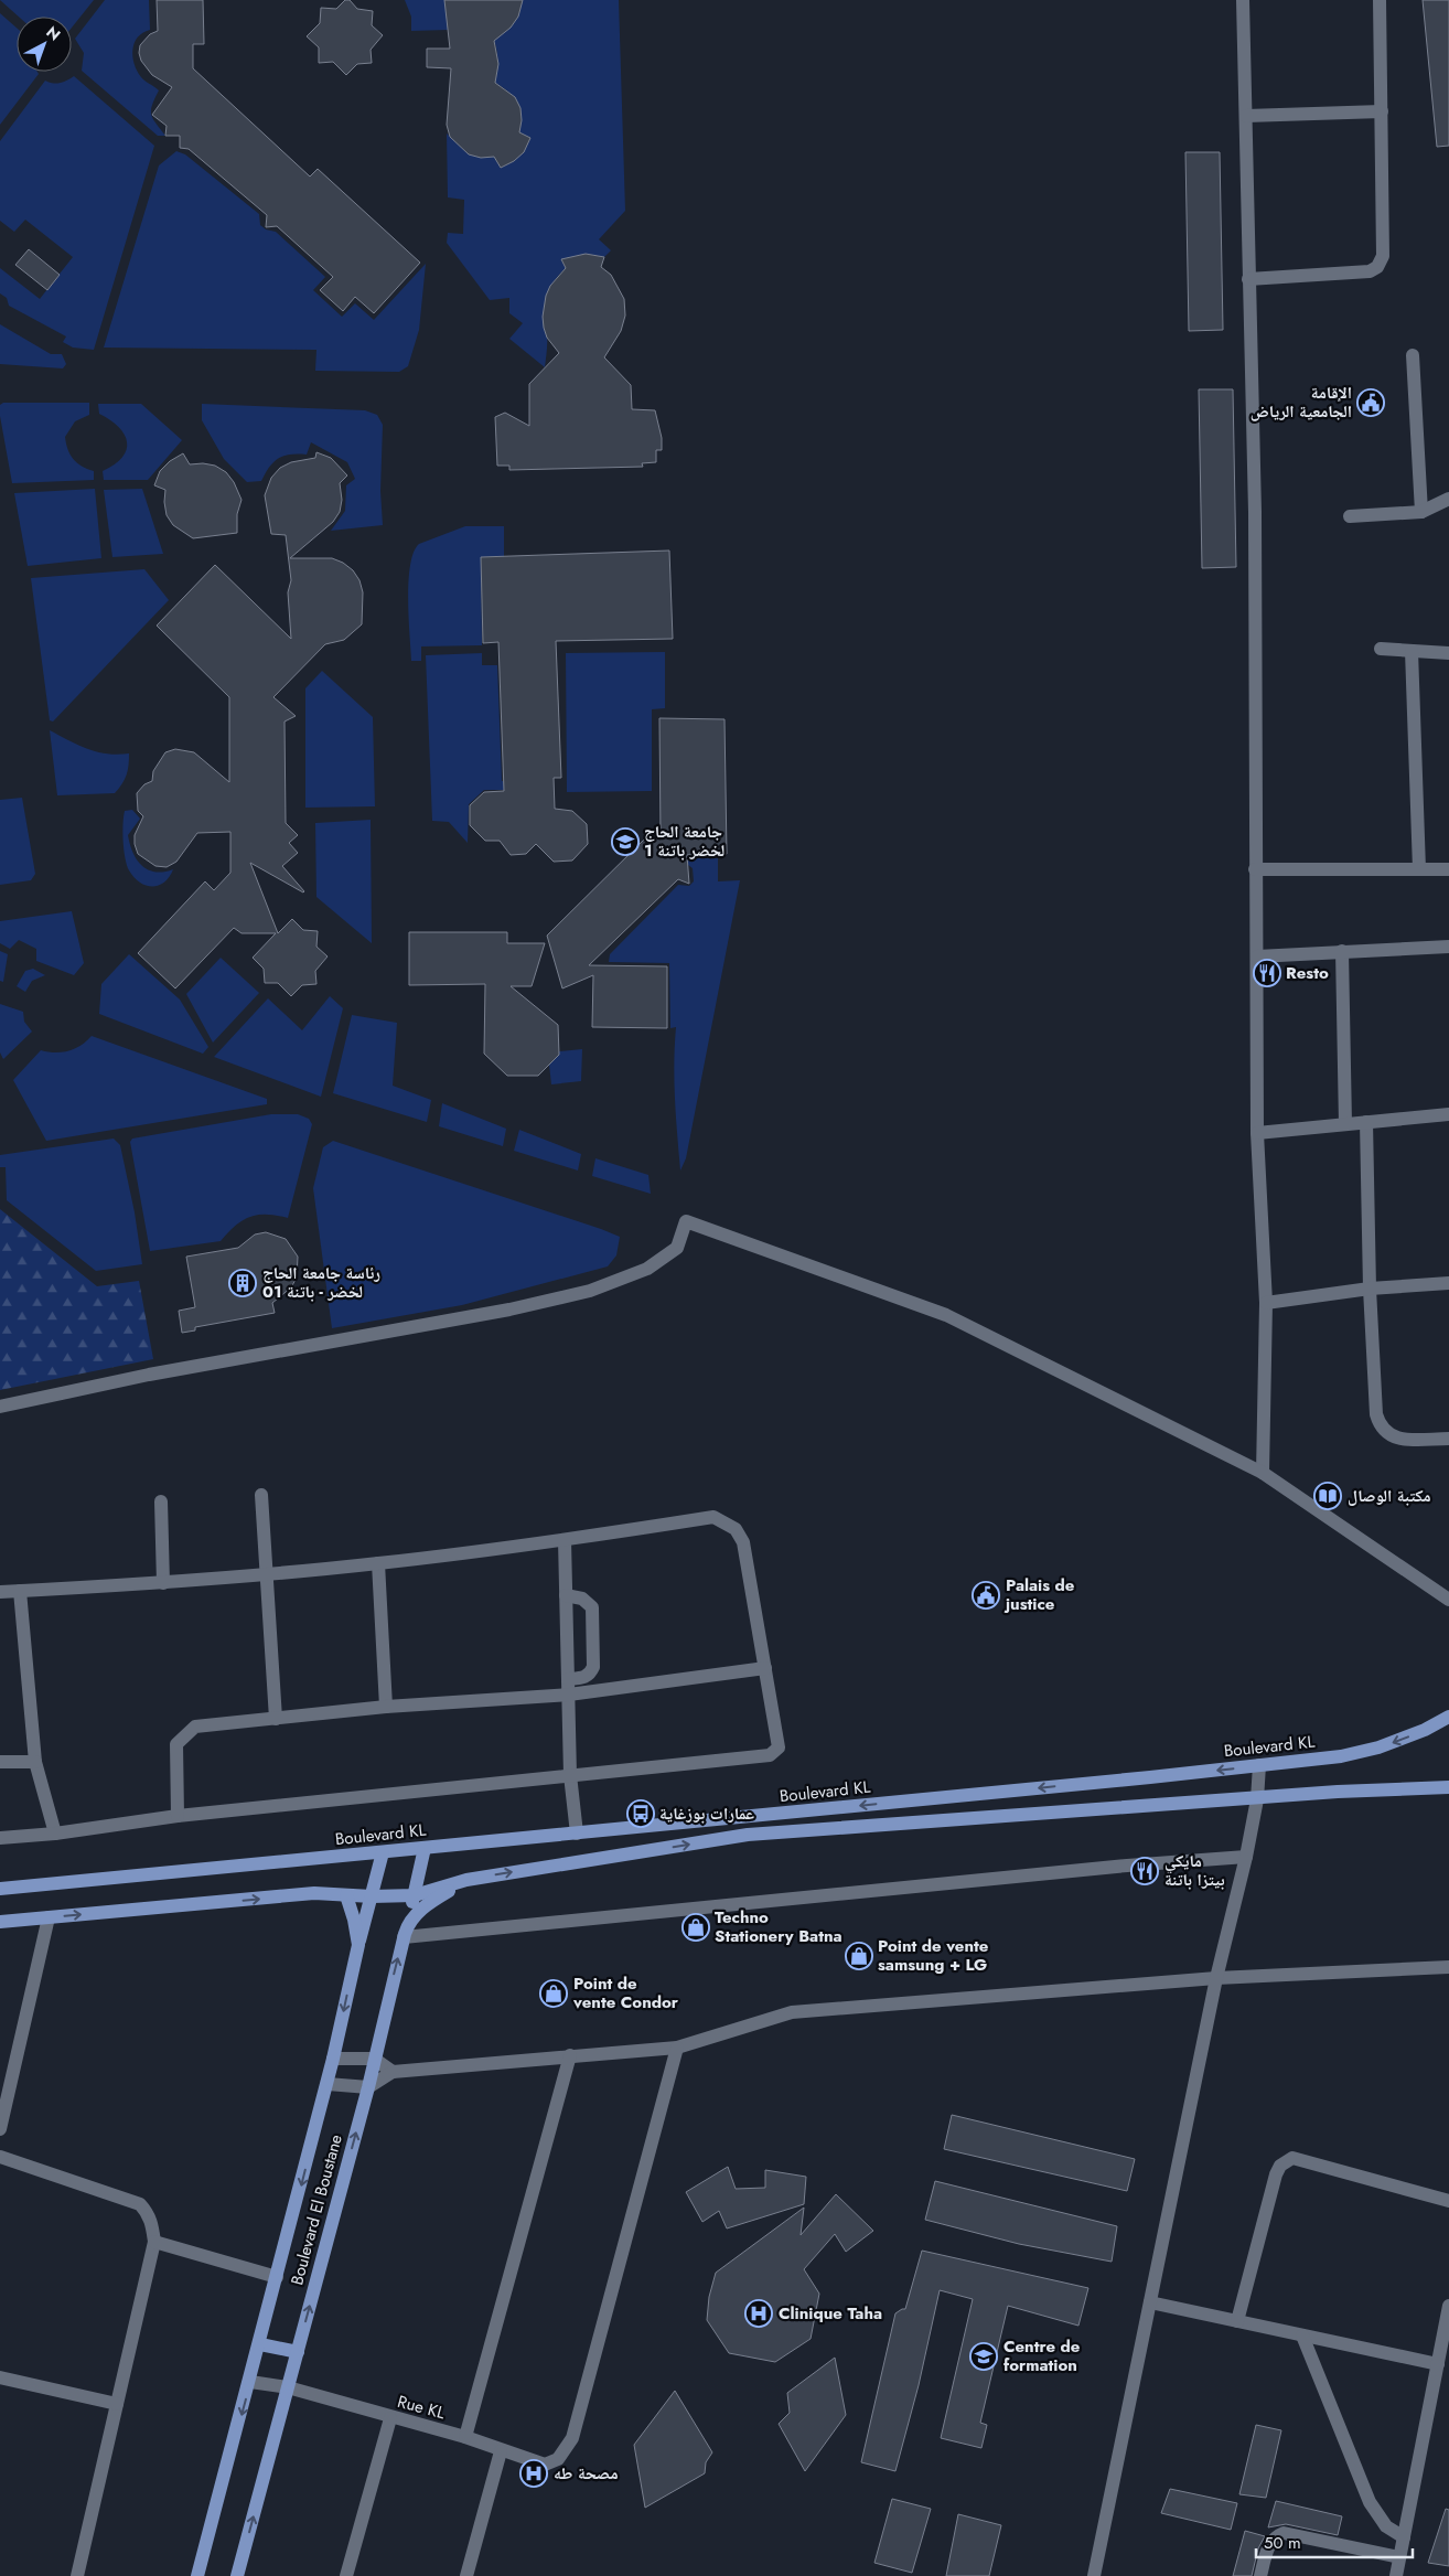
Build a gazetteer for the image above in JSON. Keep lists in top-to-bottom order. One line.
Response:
{"streets":{"main road":["Boulevard KL","Boulevard El Boustane"],"street":["Rue KL"]},"crossings":[["Boulevard El Boustane","Rue KL"]],"places":{"public building":["الإقامة الجامعية الرياض","Palais de justice"],"school or university":["جامعة الحاج لخضر باتنة 1","Centre de formation"],"restaurant":["Resto","مايكي بيتزا باتنة"],"building":["رئاسة جامعة الحاج لخضر - باتنة 01"],"library":["مكتبة الوصال"],"bus stop":["عمارات بوزغاية"],"shop":["Techno Stationery Batna","Point de vente samsung + LG","Point de vente Condor"],"hospital":["Clinique Taha","مصحة طه"]},"scale_bar":"50 m","north":"top right"}
